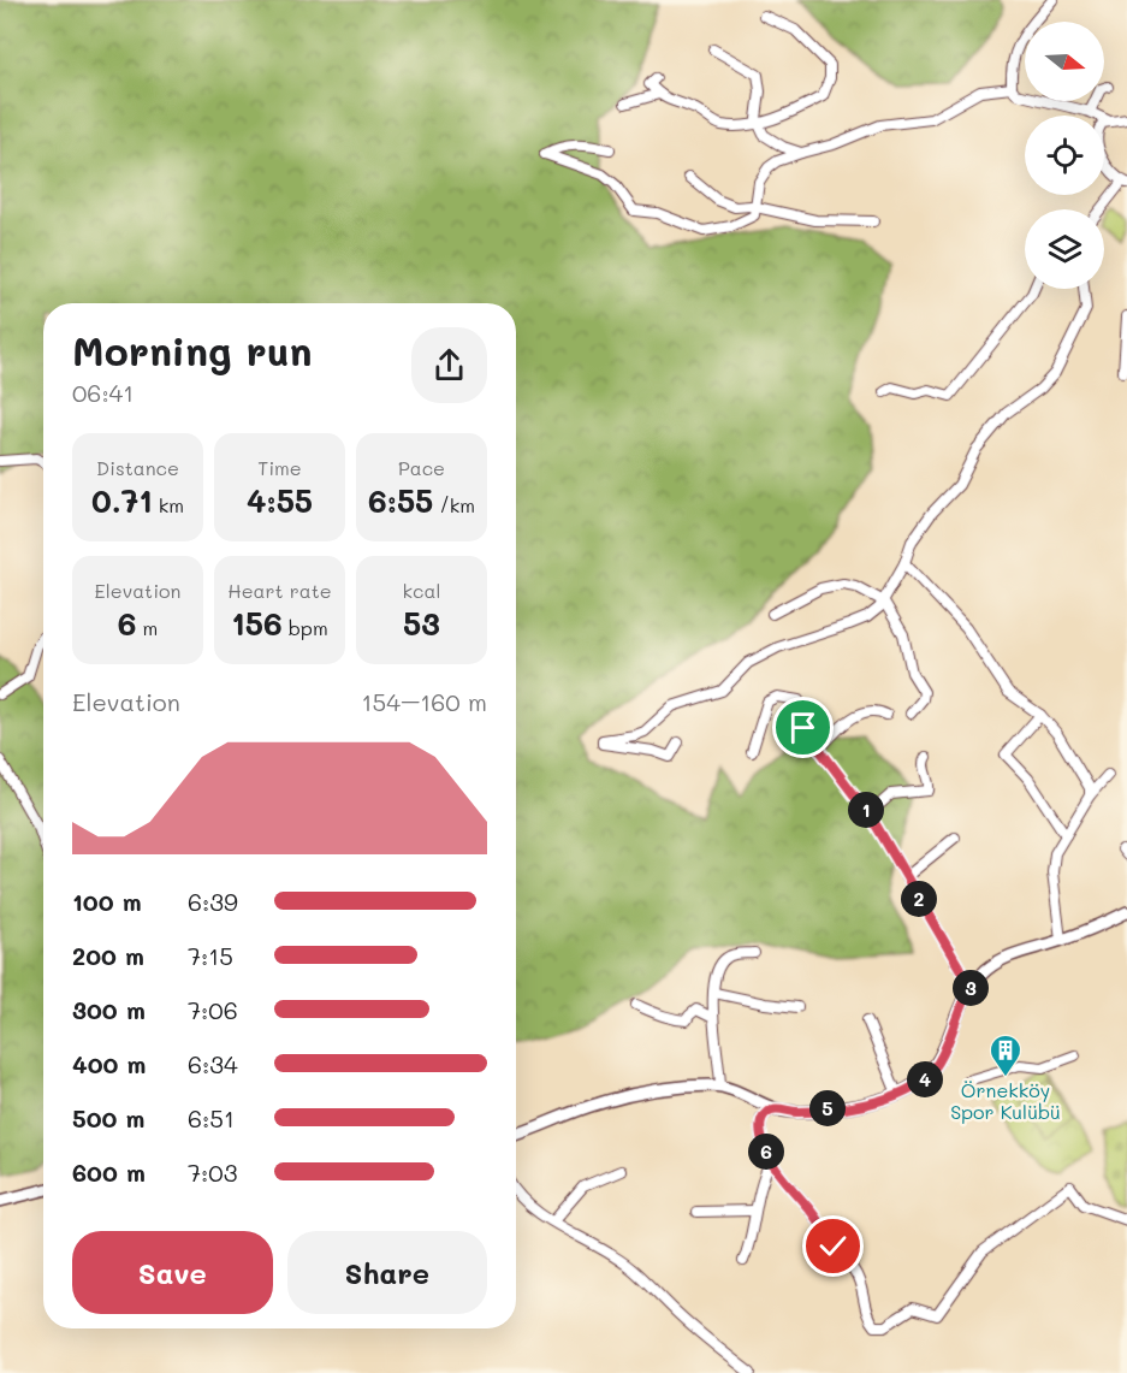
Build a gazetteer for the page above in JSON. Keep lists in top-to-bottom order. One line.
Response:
{"places":{"building":["Örnekköy Spor Kulübü"]},"north":"right","page":{"heading":["Morning run","06:41"],"stats":[["Distance","0.71 km"],["Time","4:55"],["Pace","6:55 /km"],["Elevation","6 m"],["Heart rate","156 bpm"],["kcal","53"]],"chart":["Elevation","154–160 m"],"pins":["1","2","3","4","5","6"],"list":[{"name":"100 m","note":"6:39"},{"name":"200 m","note":"7:15"},{"name":"300 m","note":"7:06"},{"name":"400 m","note":"6:34"},{"name":"500 m","note":"6:51"},{"name":"600 m","note":"7:03"}],"buttons":["Save","Share"]}}
